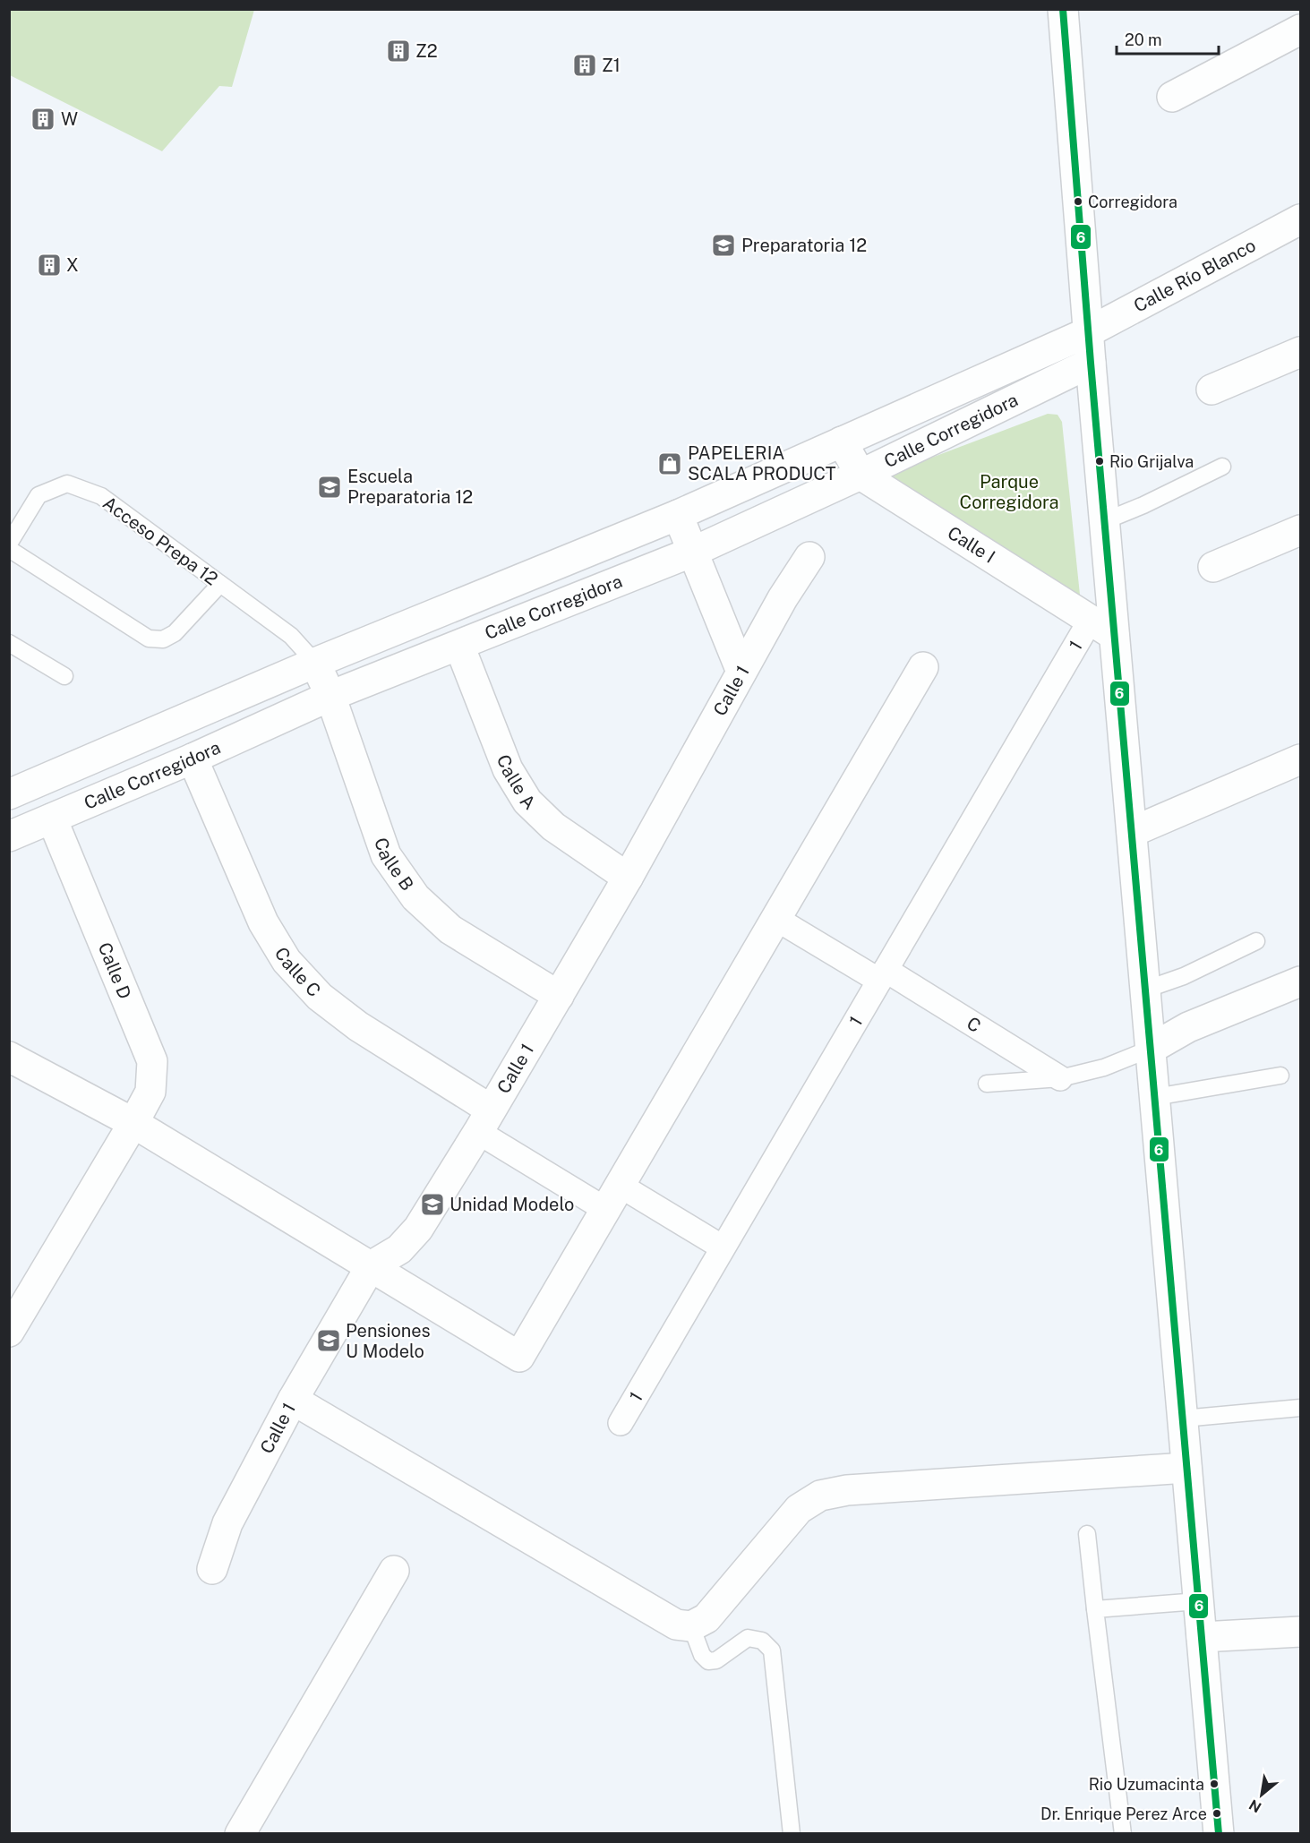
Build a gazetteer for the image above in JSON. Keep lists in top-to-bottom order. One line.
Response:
{"streets":{"street":["Calle Río Blanco","Calle Corregidora","Calle I","1","Calle 1","Calle A","Calle B","Calle D","Calle C","C"],"lane":["Acceso Prepa 12"]},"crossings":[["Calle Río Blanco","Calle Corregidora"],["Calle Corregidora","Acceso Prepa 12"],["Calle Corregidora","Calle I"],["Calle Corregidora","Calle A"],["Calle Corregidora","Calle B"],["Calle Corregidora","Calle D"],["Calle Corregidora","Calle C"],["Acceso Prepa 12","Calle B"],["Calle I","1"],["1","C"],["Calle 1","Calle A"],["Calle 1","Calle B"],["Calle 1","Calle C"]],"parks":["Parque Corregidora"],"places":{"building":["Z2","Z1","W","X"],"other":["Corregidora","Rio Grijalva","Rio Uzumacinta","Dr. Enrique Perez Arce"],"school or university":["Preparatoria 12","Escuela Preparatoria 12","Unidad Modelo","Pensiones U Modelo"],"shop":["PAPELERIA SCALA PRODUCT"]},"lines":["transit line 6"],"scale_bar":"20 m","north":"bottom left"}
